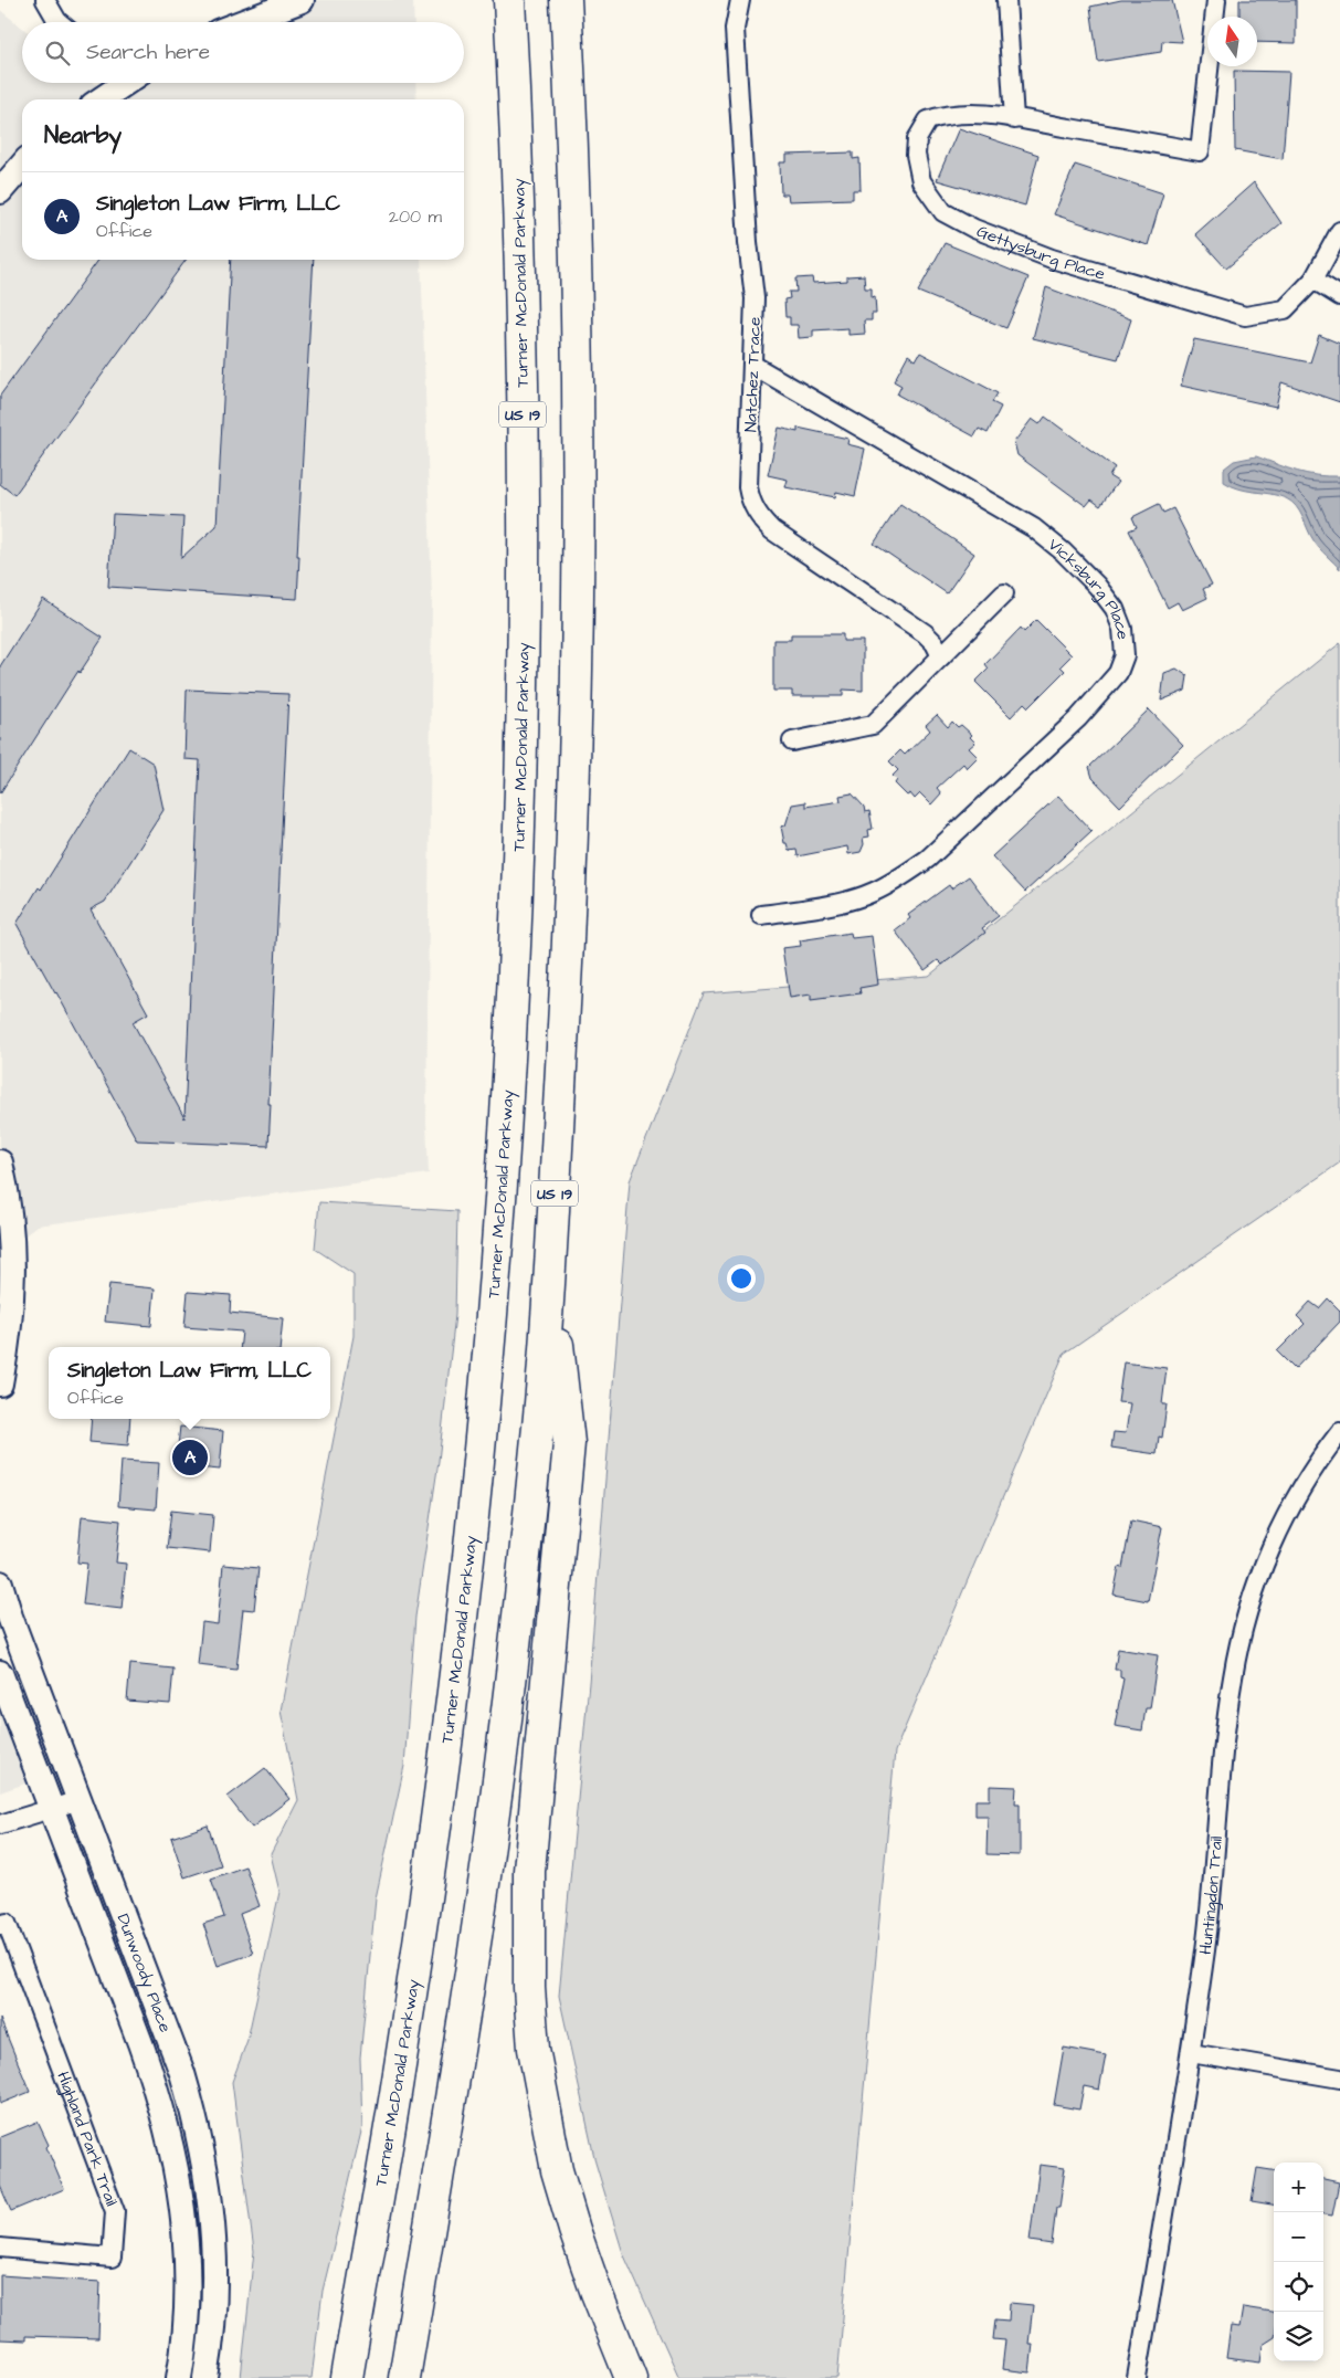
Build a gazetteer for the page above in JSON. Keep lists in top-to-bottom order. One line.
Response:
{"streets":{"highway":["Turner McDonald Parkway","US 19"],"street":["Gettysburg Place","Natchez Trace","Vicksburg Place","Huntingdon Trail","Dunwoody Place","Highland Park Trail"]},"crossings":[["Natchez Trace","Vicksburg Place"]],"north":"top","page":{"search":"Search here","heading":"Nearby","list":[{"mark":"A","name":"Singleton Law Firm, LLC","note":"Office","value":"200 m"}],"popup":["Singleton Law Firm, LLC","Office"],"pins":"A","map_buttons":["+","−"]}}
